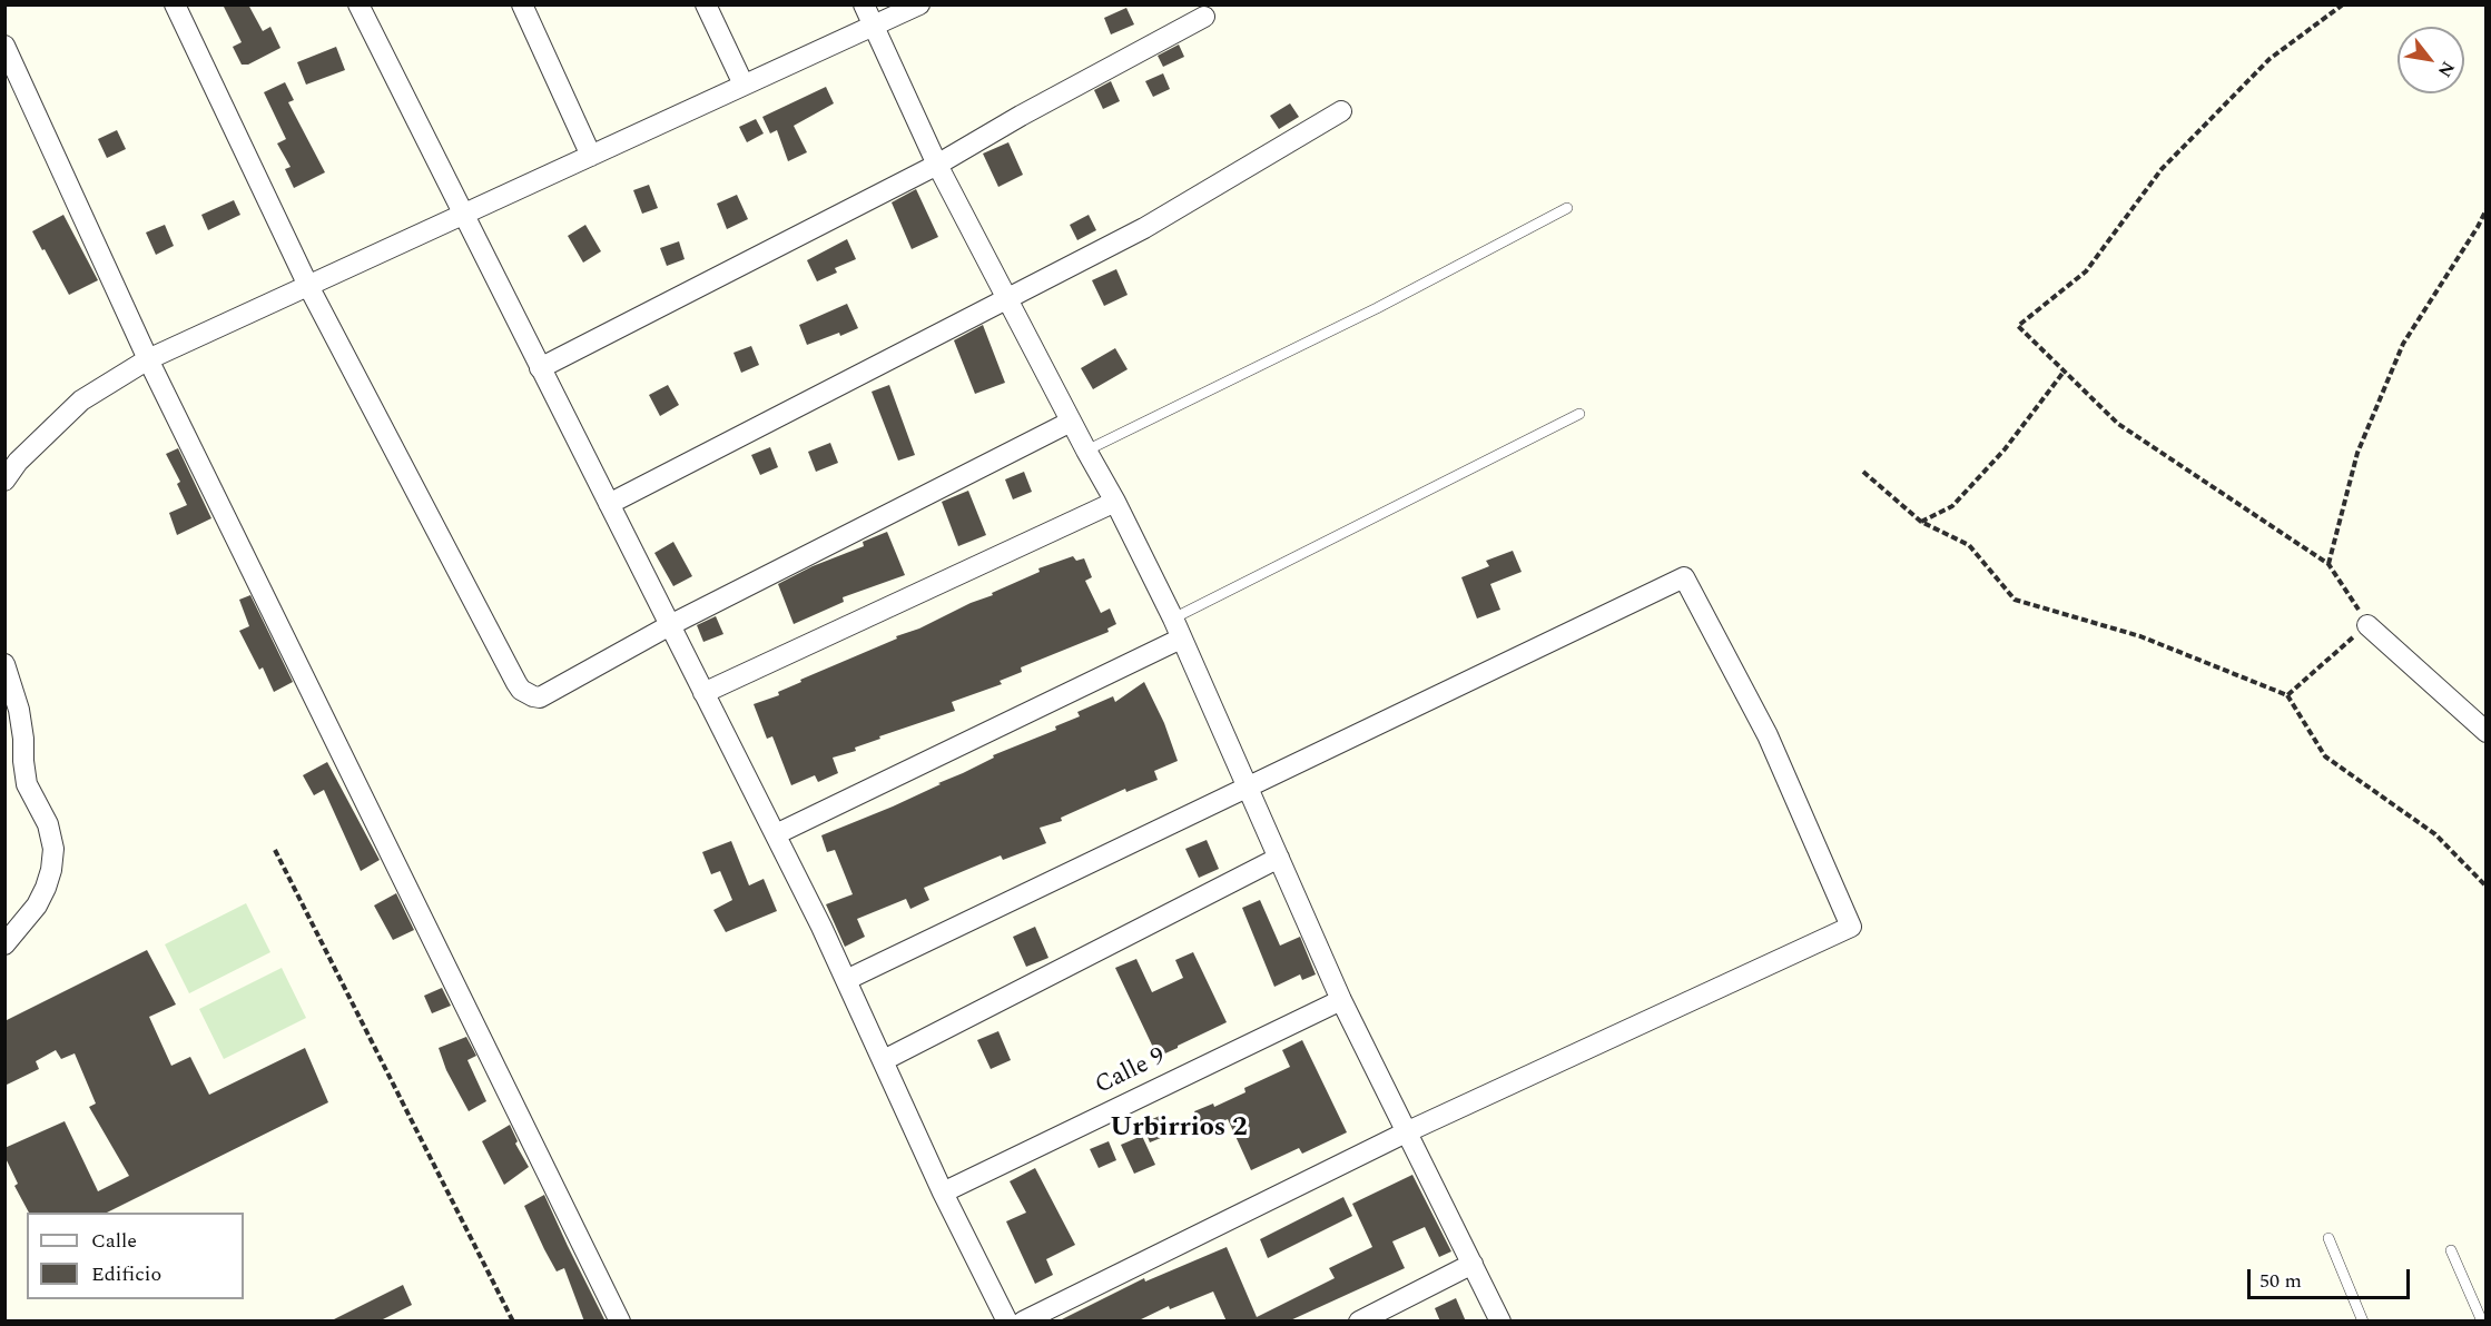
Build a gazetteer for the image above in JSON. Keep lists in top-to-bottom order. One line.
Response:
{"streets":{"street":["Calle 9"]},"districts":["Urbirrios 2"],"legend":["Calle","Edificio"],"scale_bar":"50 m","north":"bottom right"}
